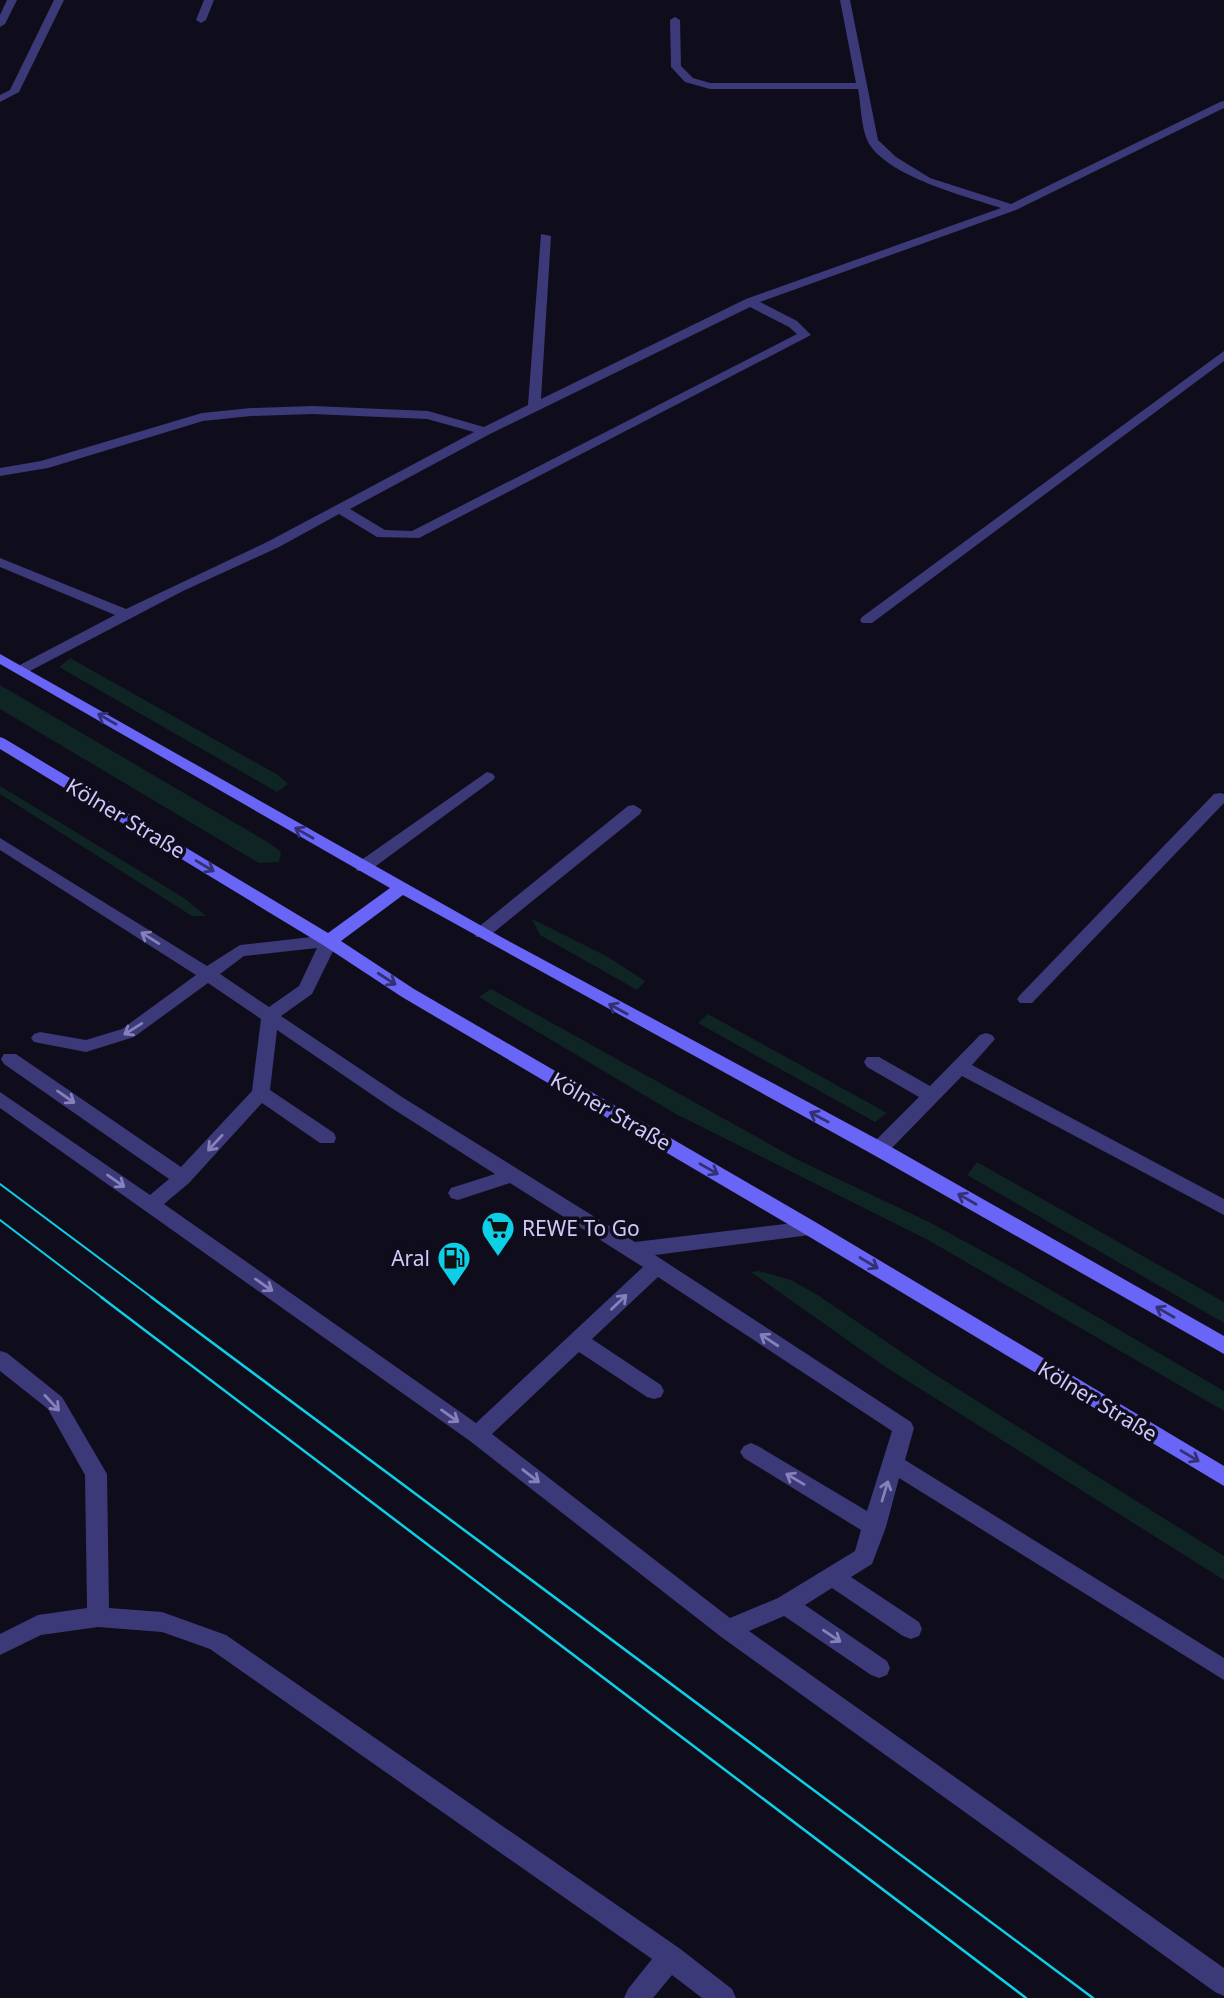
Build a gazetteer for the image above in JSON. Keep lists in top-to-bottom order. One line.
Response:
{"streets":{"main road":["Kölner Straße"]},"places":{"supermarket":["REWE To Go"],"fuel station":["Aral"]}}
